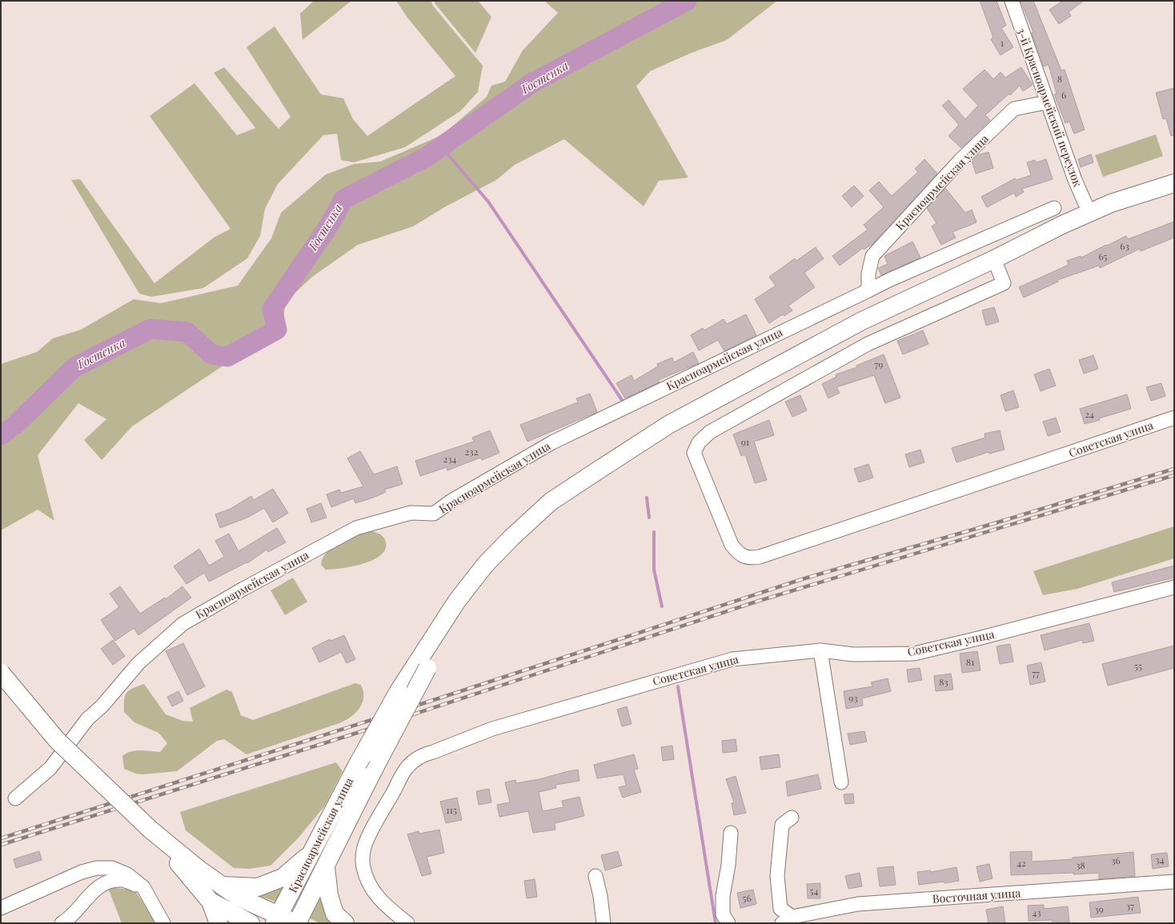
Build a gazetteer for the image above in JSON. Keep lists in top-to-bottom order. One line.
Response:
{"streets":{"main road":["Красноармейская улица"],"street":["3-й Красноармейский переулок","Советская улица","Восточная улица"]},"crossings":[["3-й Красноармейский переулок","Красноармейская улица"],["Красноармейская улица","Советская улица"]],"water":["Гостенка"],"house_numbers":["1","8","6","63","65","79","24","91","232","234","81","55","77","83","93","115","34","36","42","38","54","56","37","39","43"]}
